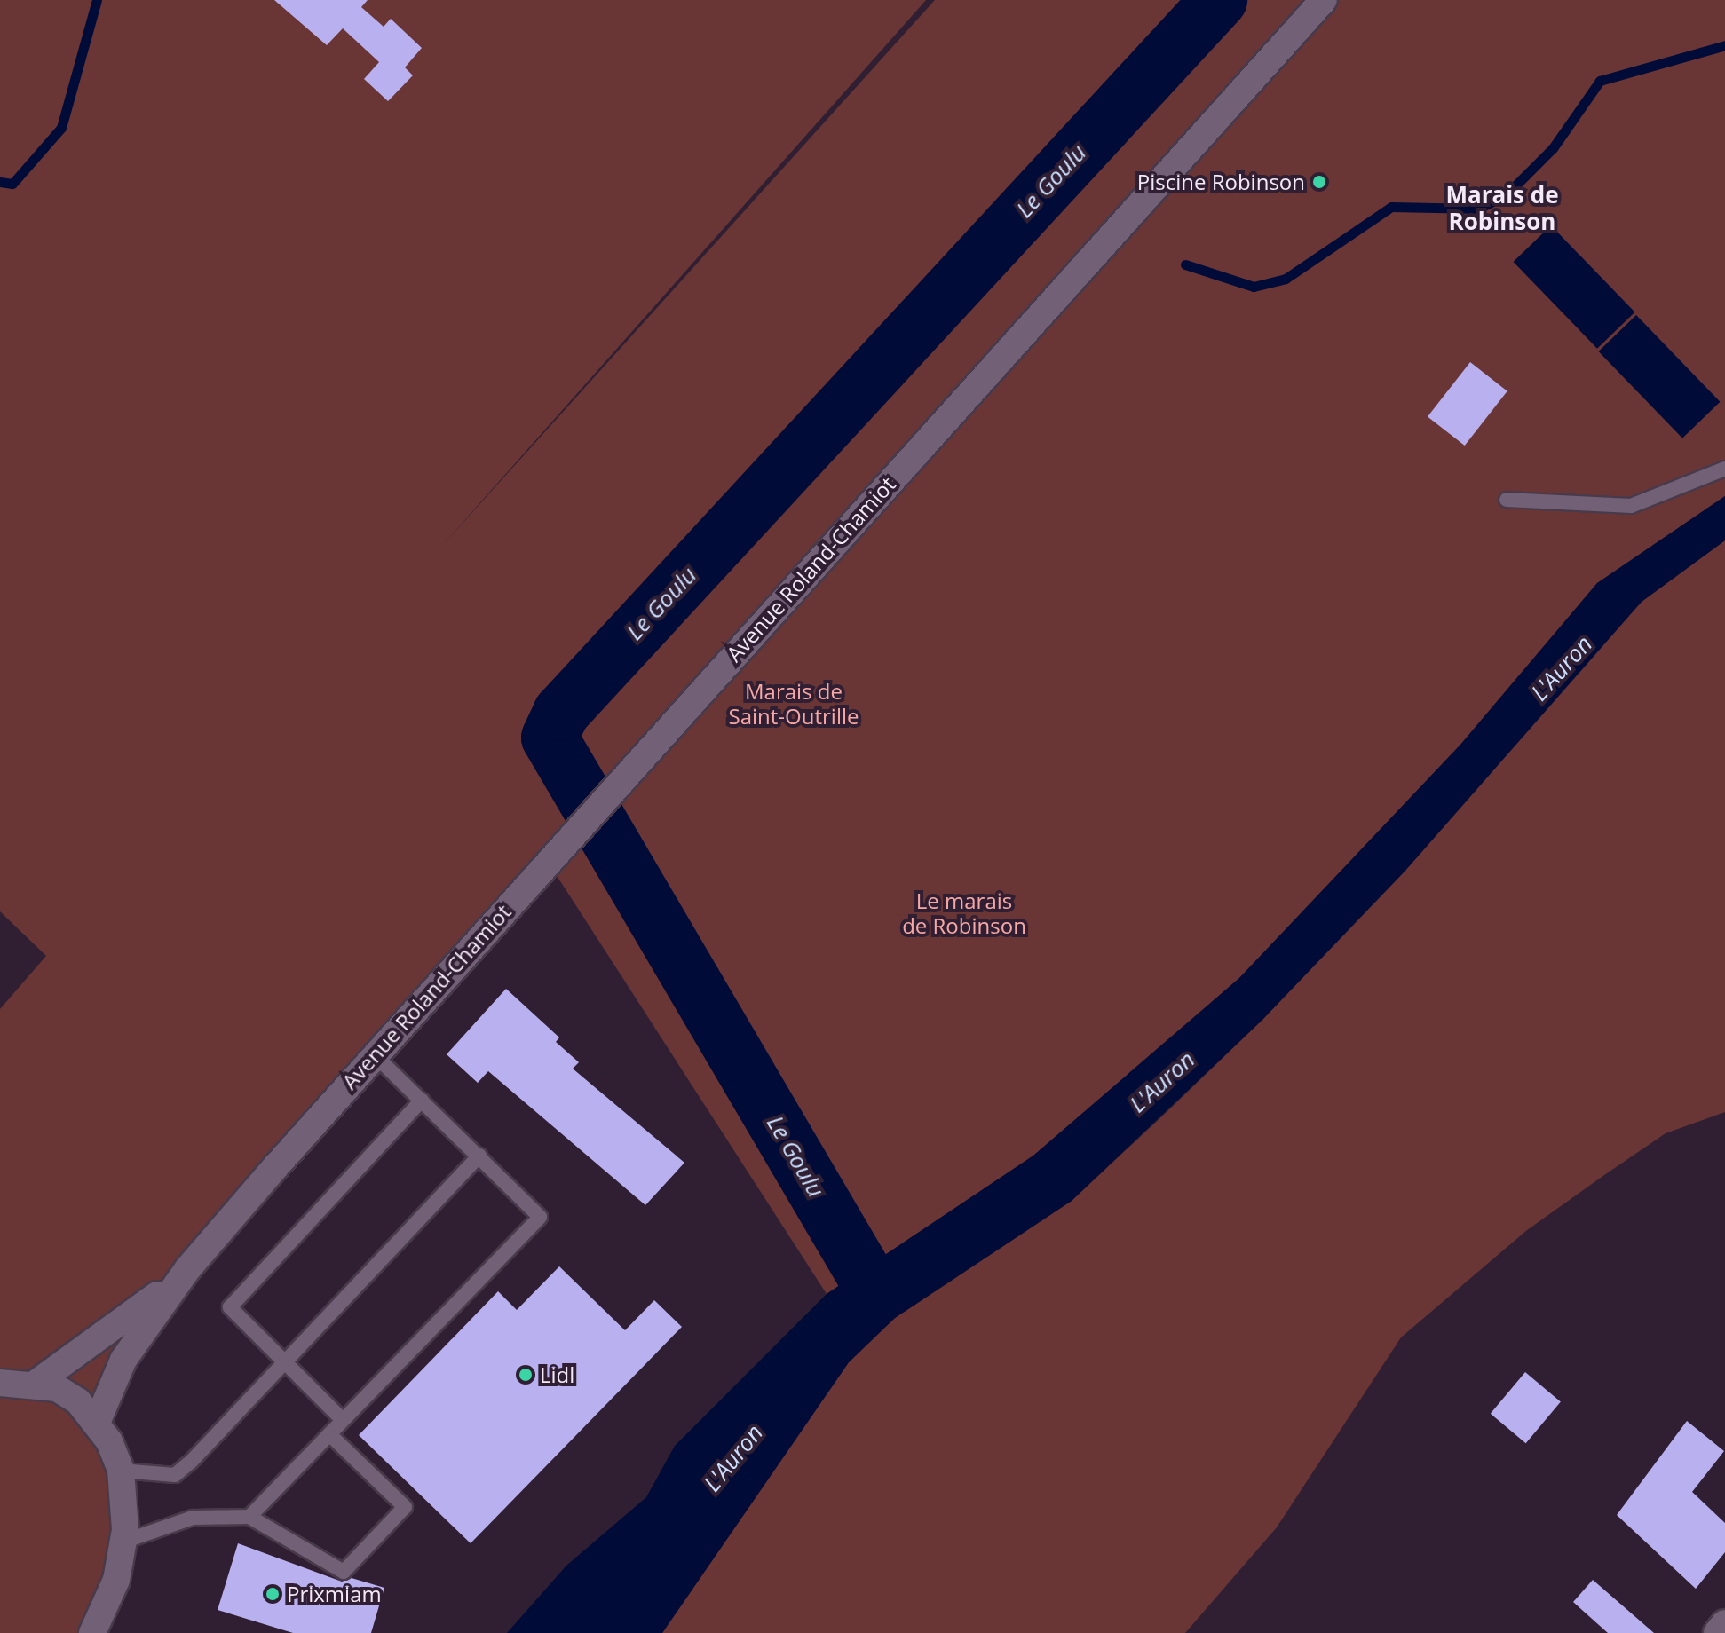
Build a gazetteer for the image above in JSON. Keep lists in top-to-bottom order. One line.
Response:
{"streets":{"street":["Avenue Roland-Chamiot"]},"districts":["Marais de Robinson"],"water":["Le Goulu","L'Auron"],"parks":["Marais de Saint-Outrille","Le marais de Robinson"],"places":["Piscine Robinson","Lidl","Prixmiam"]}
